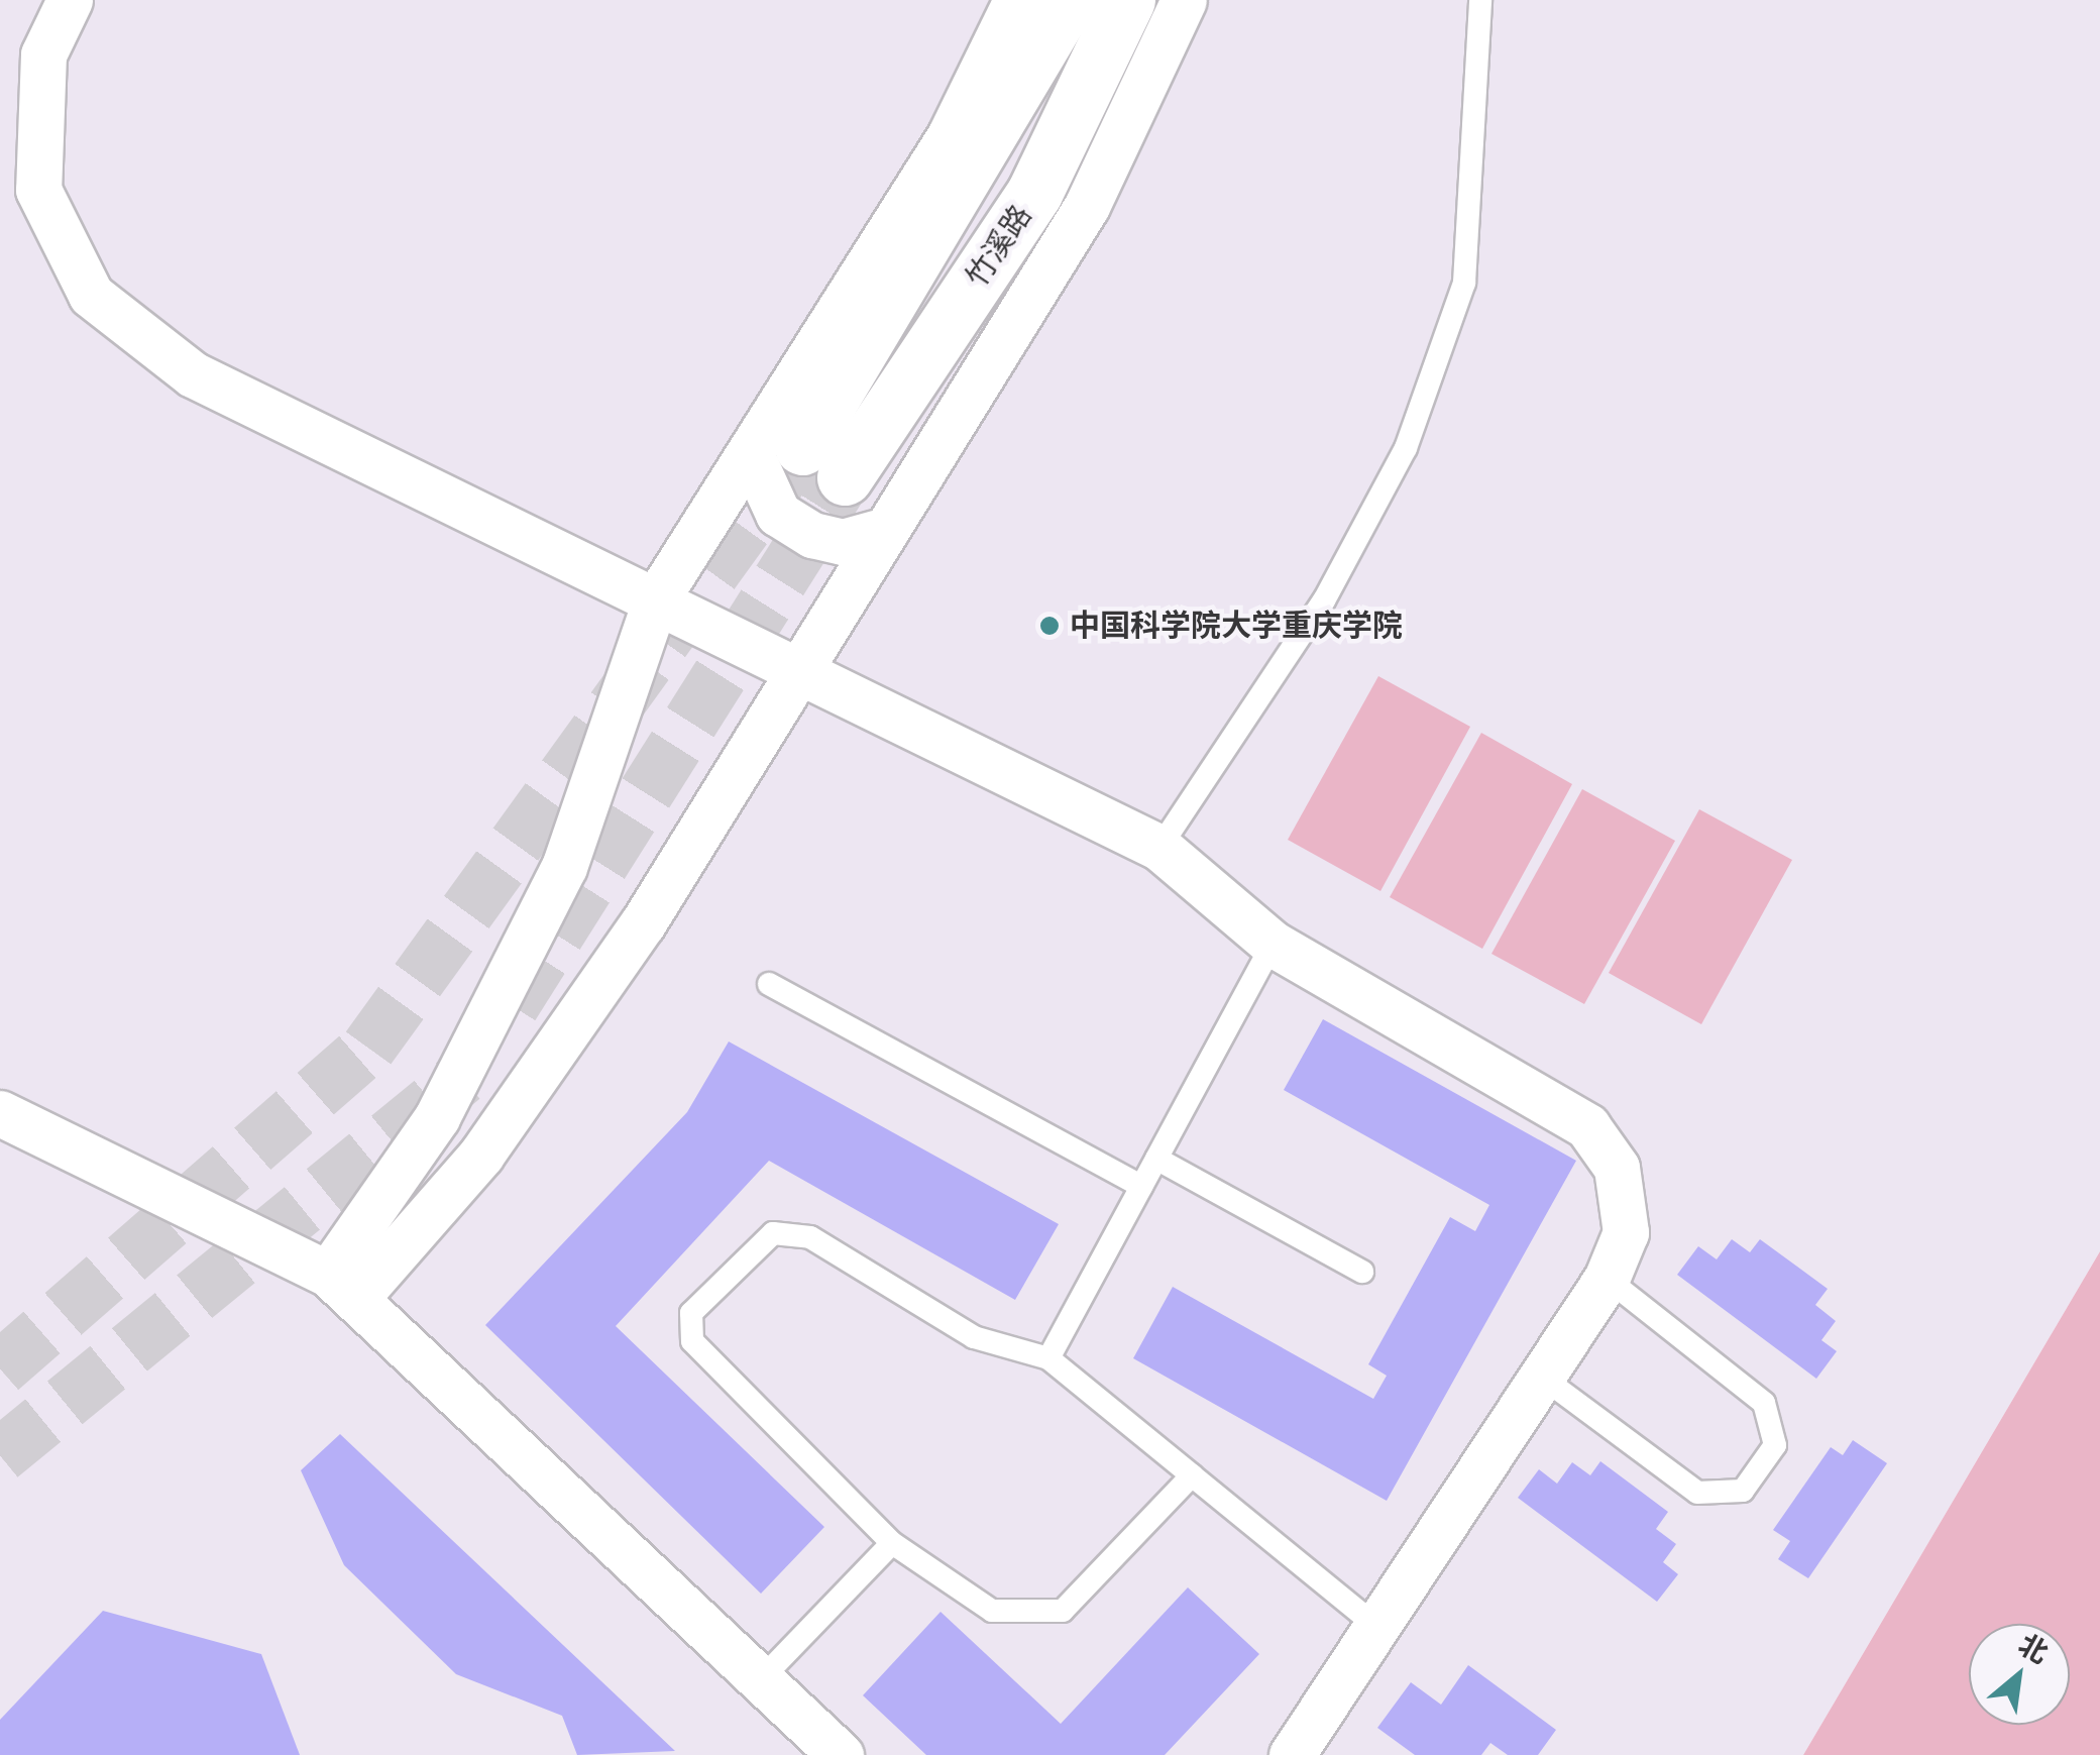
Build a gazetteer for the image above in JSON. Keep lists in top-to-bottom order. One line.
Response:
{"streets":{"street":["竹溪路"]},"places":["中国科学院大学重庆学院"],"north":"top right"}
